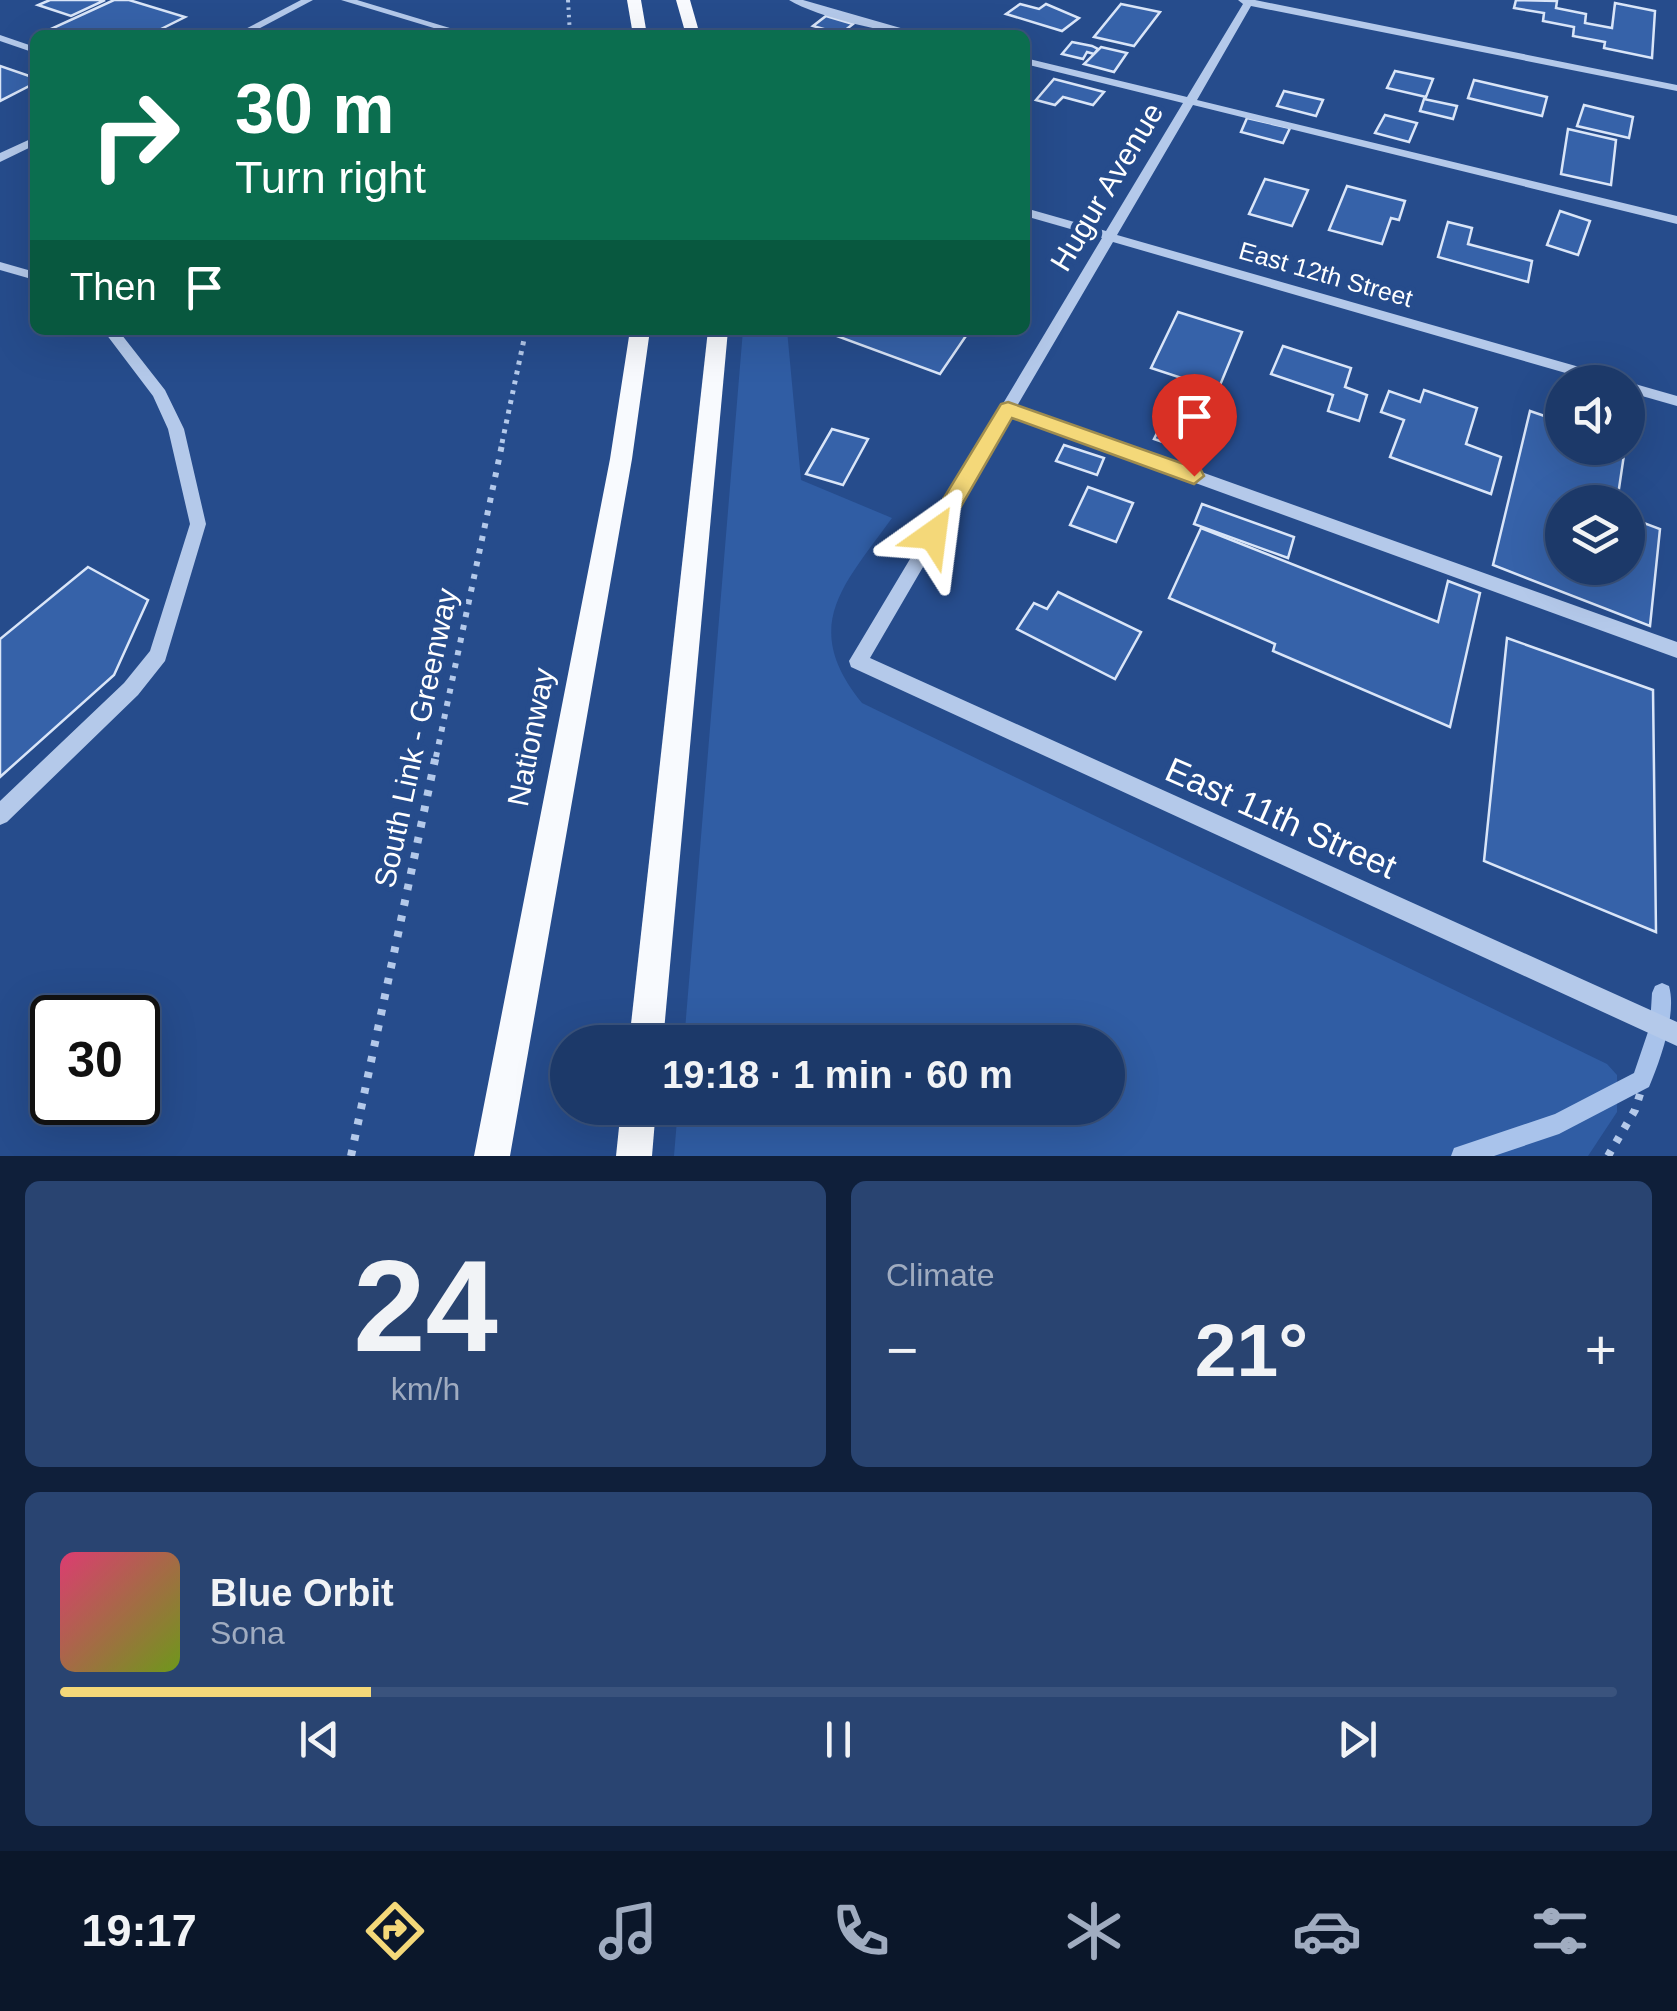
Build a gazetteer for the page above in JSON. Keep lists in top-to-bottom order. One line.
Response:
{"streets":{"main road":["Nationway"],"street":["Hugur Avenue","East 12th Street","East 11th Street"],"path":["South Link - Greenway"]},"crossings":[["Hugur Avenue","East 12th Street"],["Hugur Avenue","East 11th Street"]],"page":{"turn":["30 m","Turn right"],"then":"Then","limit":"30","trip":"19:18 · 1 min · 60 m","tile":[["24","km/h"],"Climate"],"heat":["−","21°","+"],"song":["Blue Orbit","Sona"],"tabs":"19:17"}}
